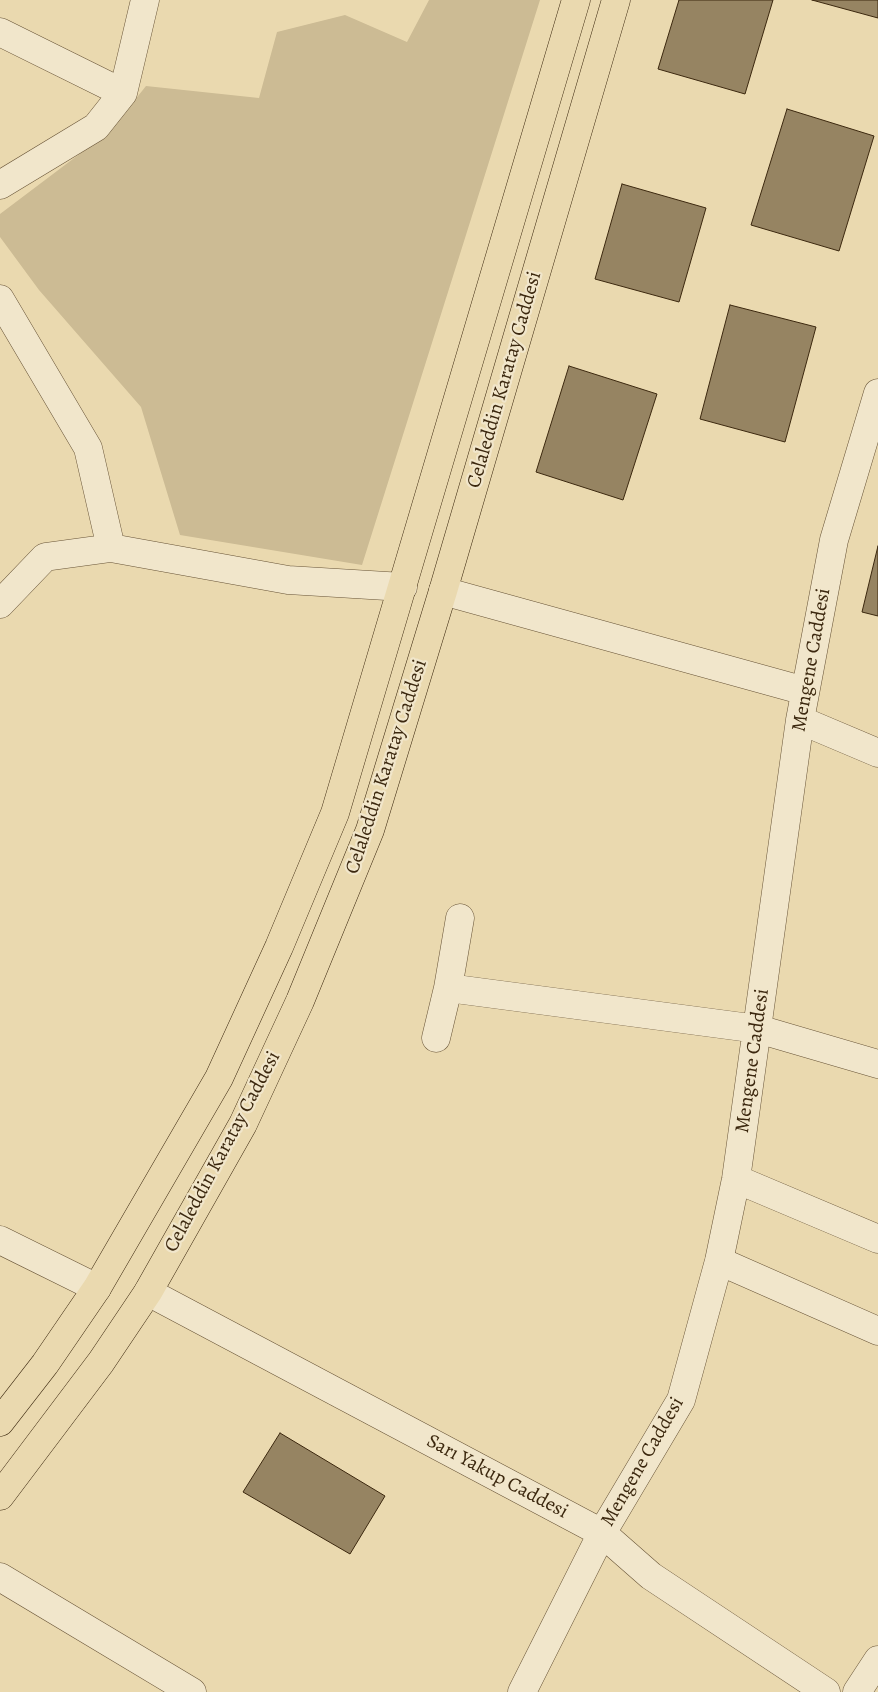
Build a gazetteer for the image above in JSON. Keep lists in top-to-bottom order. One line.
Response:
{"streets":{"main road":["Celaleddin Karatay Caddesi"],"street":["Mengene Caddesi","Sarı Yakup Caddesi"]},"crossings":[["Celaleddin Karatay Caddesi","Sarı Yakup Caddesi"],["Mengene Caddesi","Sarı Yakup Caddesi"]]}
